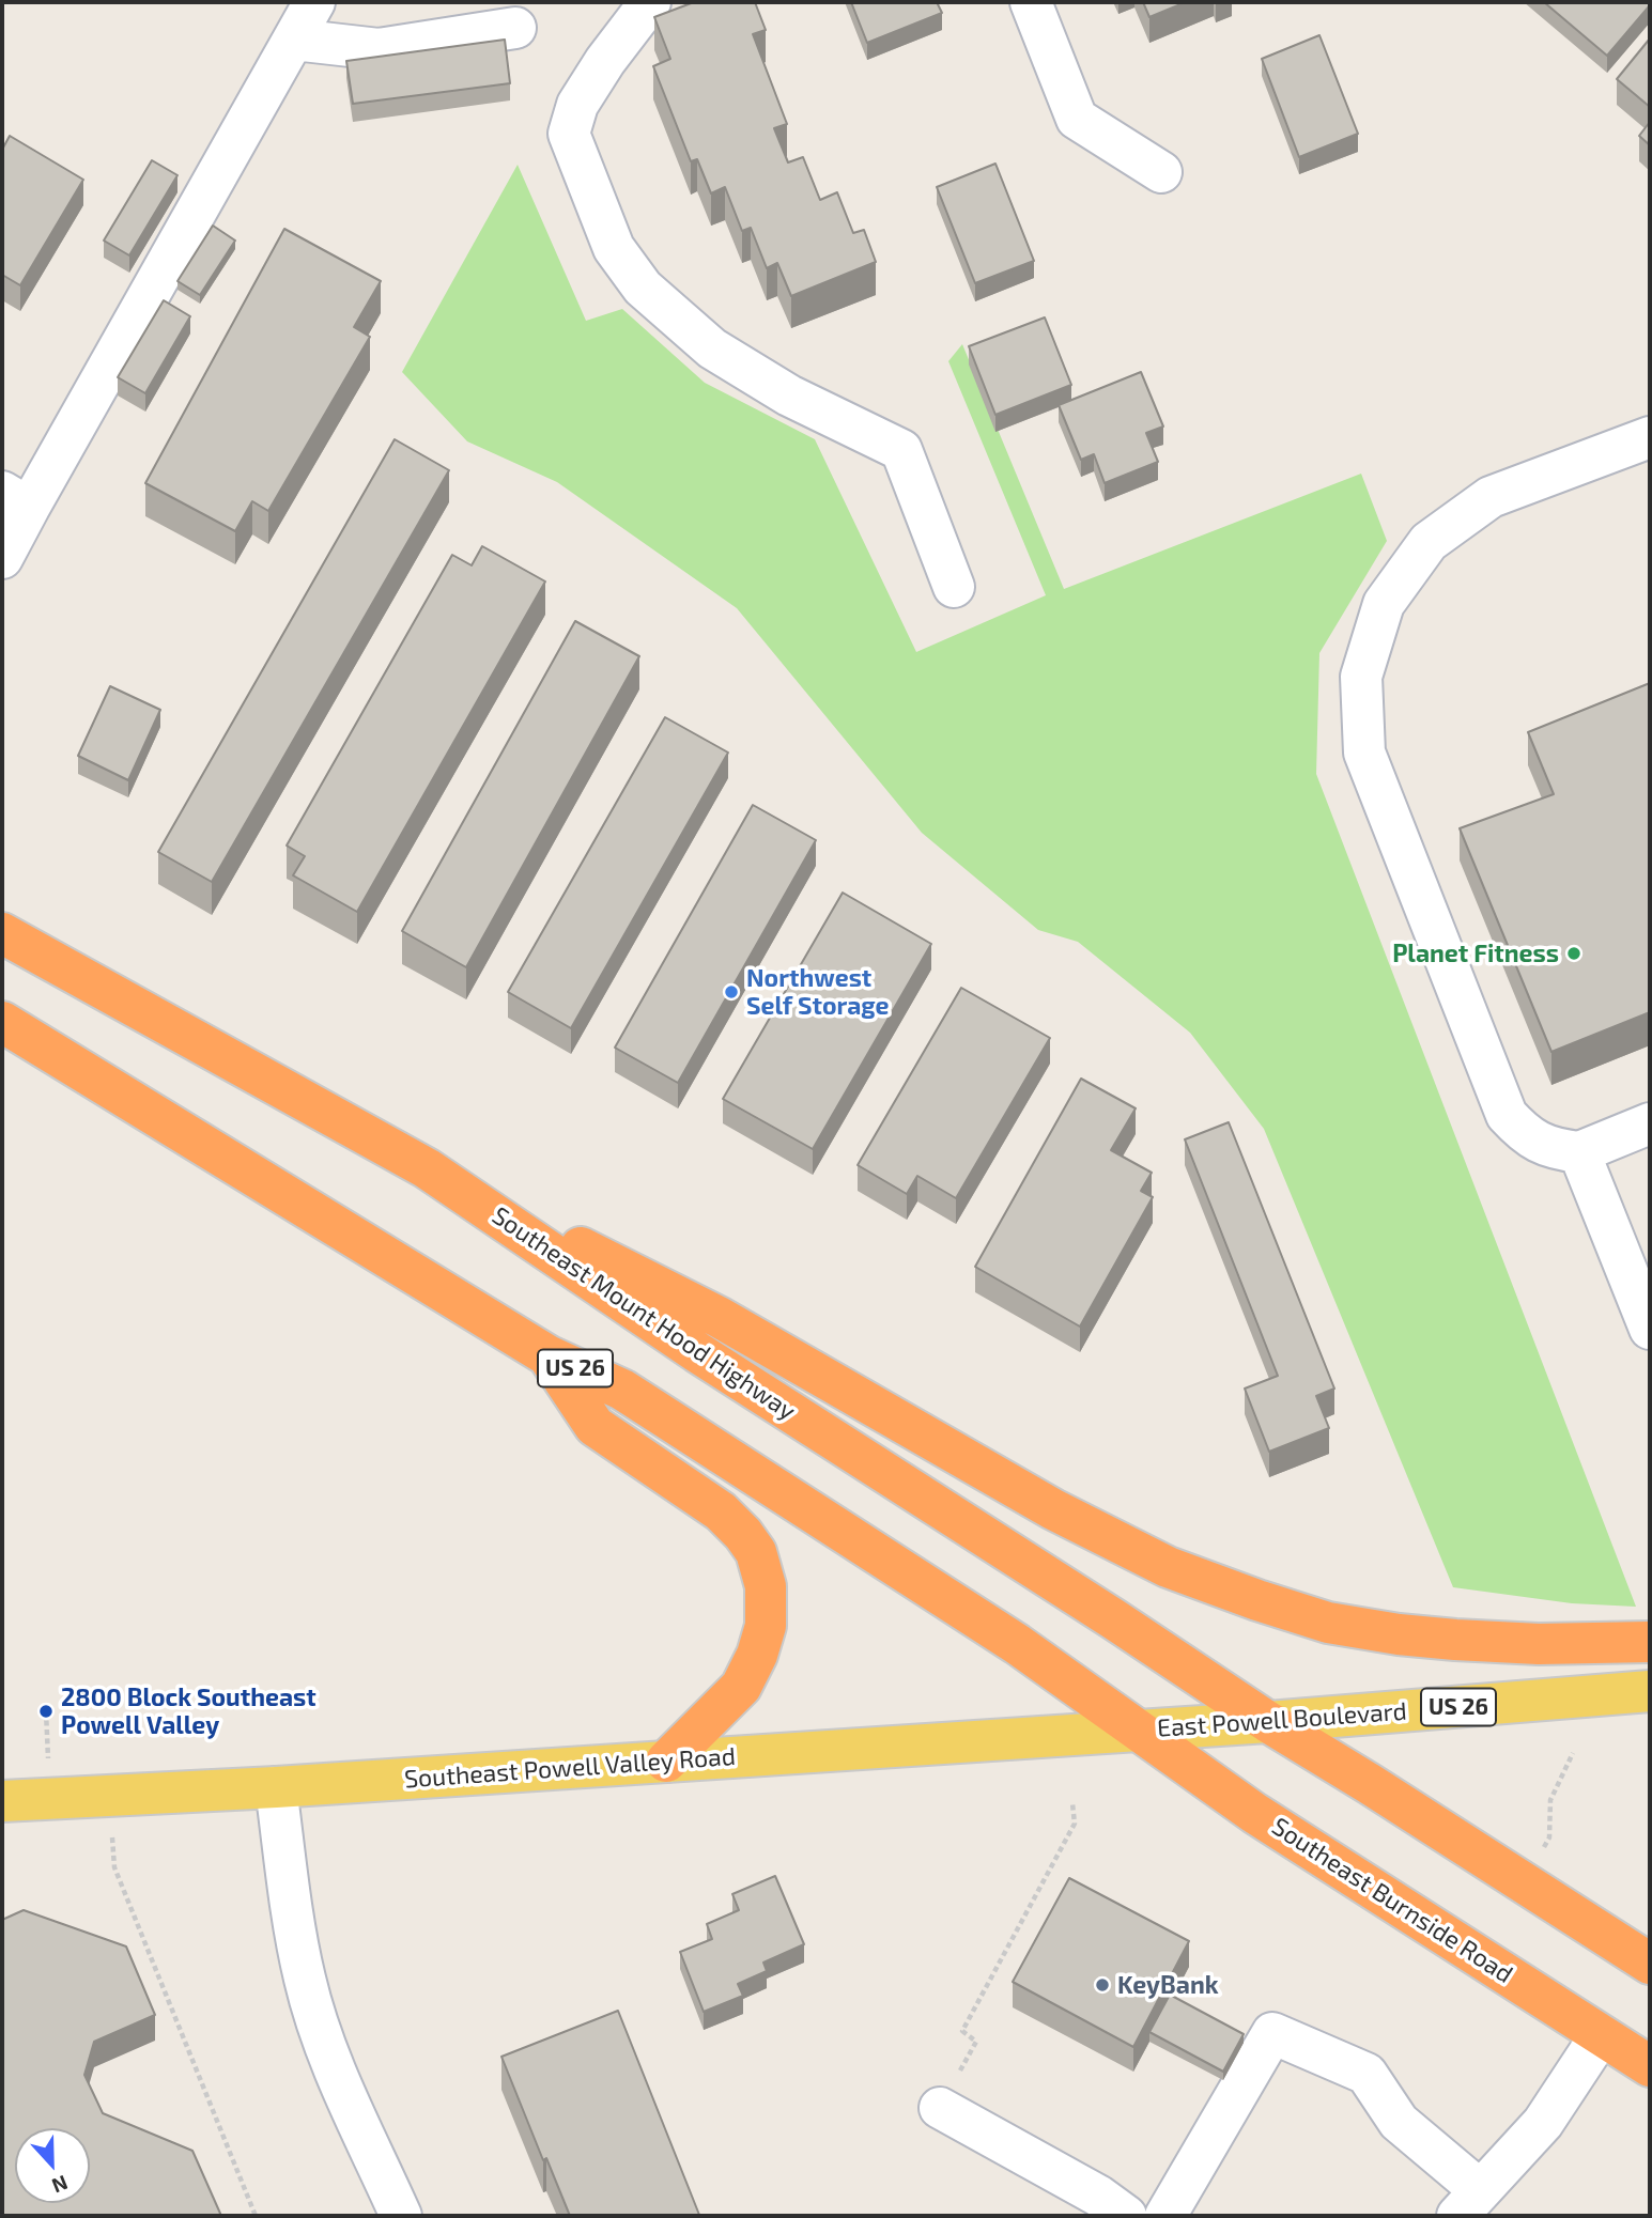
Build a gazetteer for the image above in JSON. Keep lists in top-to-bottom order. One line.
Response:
{"streets":{"highway":["Southeast Mount Hood Highway","US 26","Southeast Burnside Road"],"main road":["East Powell Boulevard","Southeast Powell Valley Road"]},"crossings":[["Southeast Mount Hood Highway","East Powell Boulevard"],["US 26","East Powell Boulevard"],["US 26","Southeast Powell Valley Road"],["US 26","Southeast Burnside Road"],["East Powell Boulevard","Southeast Powell Valley Road"],["East Powell Boulevard","Southeast Burnside Road"],["Southeast Powell Valley Road","Southeast Burnside Road"]],"places":["Planet Fitness","Northwest Self Storage","2800 Block Southeast Powell Valley","KeyBank"],"north":"bottom"}
